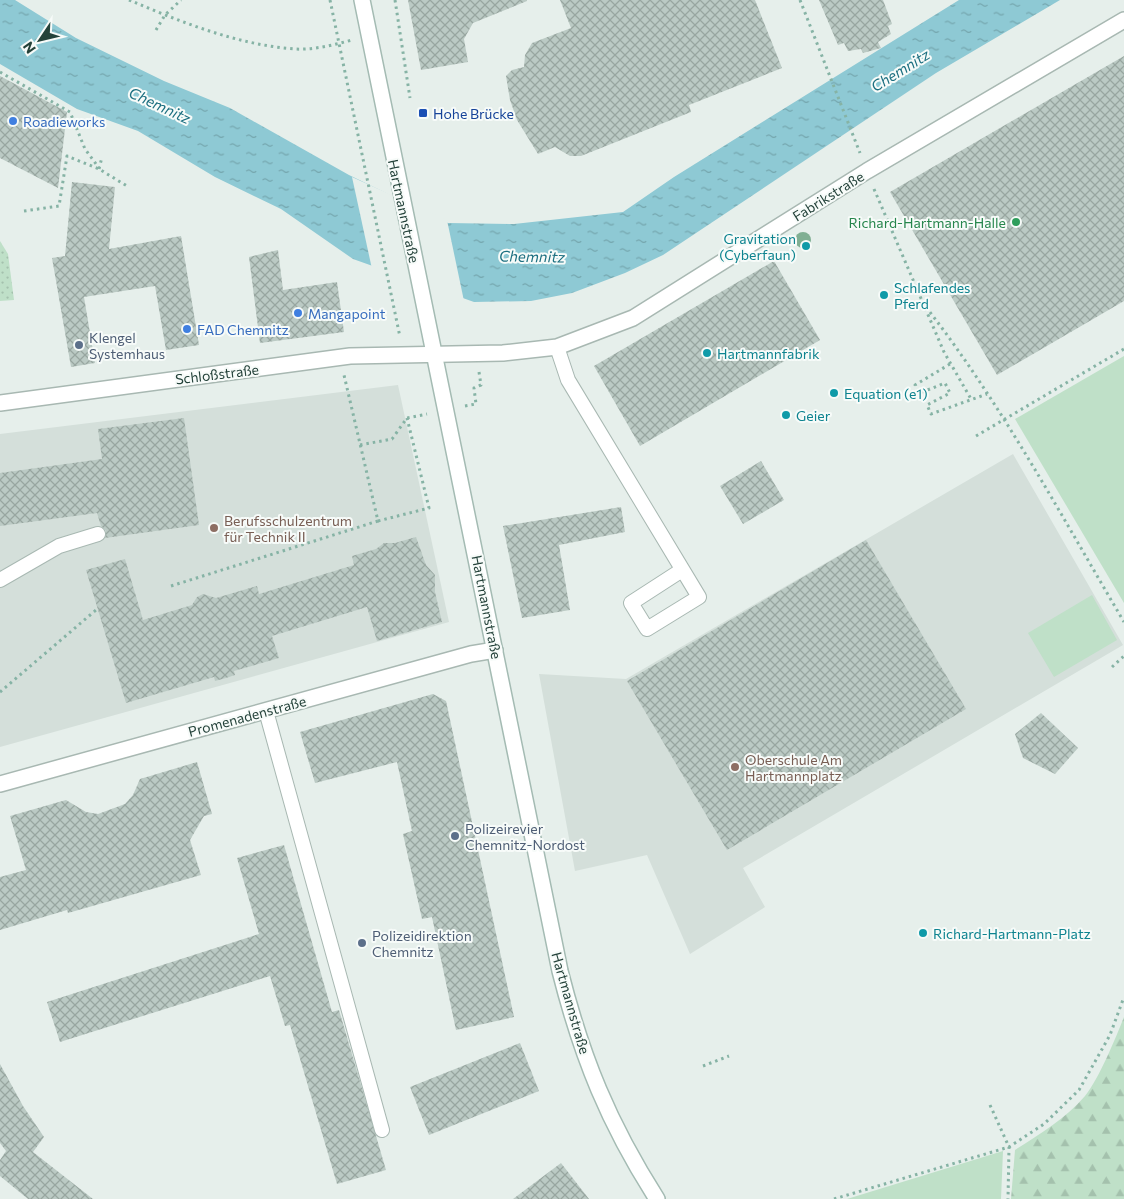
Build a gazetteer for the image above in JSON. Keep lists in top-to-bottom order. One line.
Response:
{"streets":{"street":["Fabrikstraße","Hartmannstraße","Schloßstraße","Promenadenstraße"]},"crossings":[["Fabrikstraße","Hartmannstraße"],["Fabrikstraße","Schloßstraße"],["Hartmannstraße","Schloßstraße"],["Hartmannstraße","Promenadenstraße"]],"water":["Chemnitz"],"places":{"transit":["Hohe Brücke"],"other":["Roadieworks","Richard-Hartmann-Halle","Gravitation (Cyberfaun)","Schlafendes Pferd","Mangapoint","FAD Chemnitz","Klengel Systemhaus","Hartmannfabrik","Equation (e1)","Geier","Berufsschulzentrum für Technik II","Oberschule Am Hartmannplatz","Polizeirevier Chemnitz-Nordost","Richard-Hartmann-Platz","Polizeidirektion Chemnitz"]},"north":"bottom left"}
